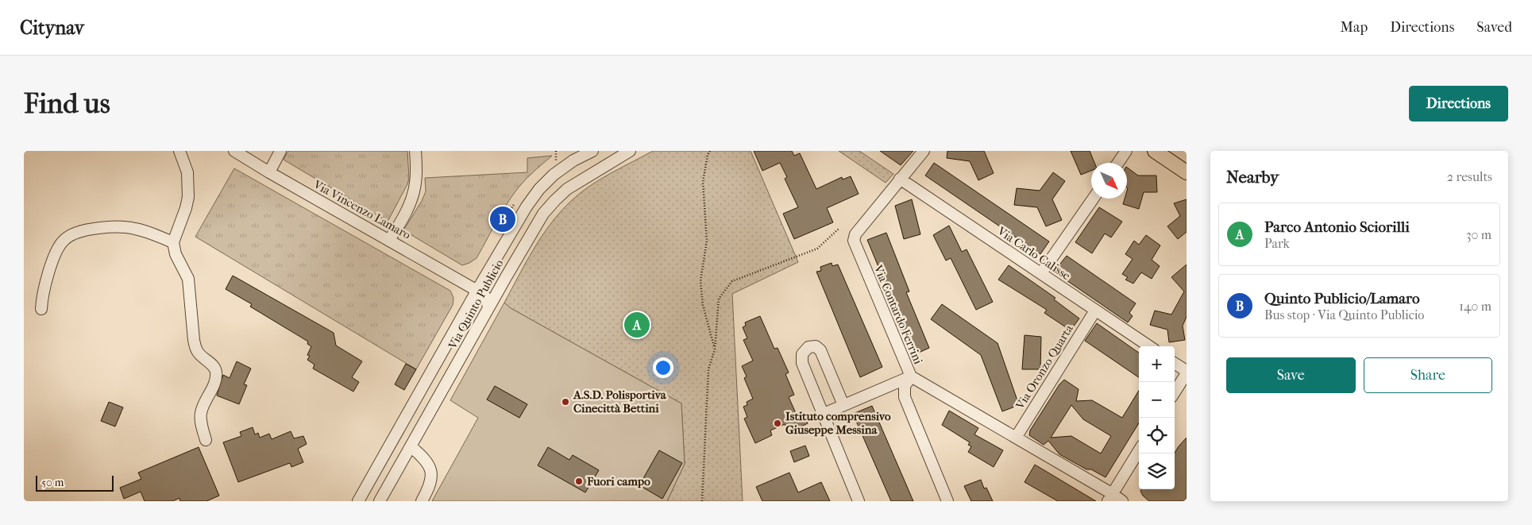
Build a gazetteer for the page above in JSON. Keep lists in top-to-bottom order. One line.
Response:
{"streets":{"street":["Via Vincenzo Lamaro","Via Carlo Calisse","Via Quinto Publicio","Via Contardo Ferrini","Via Oronzo Quarta"]},"crossings":[["Via Vincenzo Lamaro","Via Quinto Publicio"],["Via Carlo Calisse","Via Contardo Ferrini"],["Via Carlo Calisse","Via Oronzo Quarta"],["Via Contardo Ferrini","Via Oronzo Quarta"]],"places":["A.S.D. Polisportiva Cinecittà Bettini","Istituto comprensivo Giuseppe Messina","Fuori campo"],"scale_bar":"50 m","north":"bottom right","page":{"header":"Citynav","nav":["Map","Directions","Saved"],"buttons":["Directions",["Save","Share"]],"title":"Find us","heading":["Nearby","2 results"],"list":[{"mark":"A","name":"Parco Antonio Sciorilli","note":"Park","value":"30 m"},{"mark":"B","name":"Quinto Publicio/Lamaro","note":"Bus stop · Via Quinto Publicio","value":"140 m"}],"pins":["B","A"],"map_buttons":["+","−"],"scale":"50 m"}}
